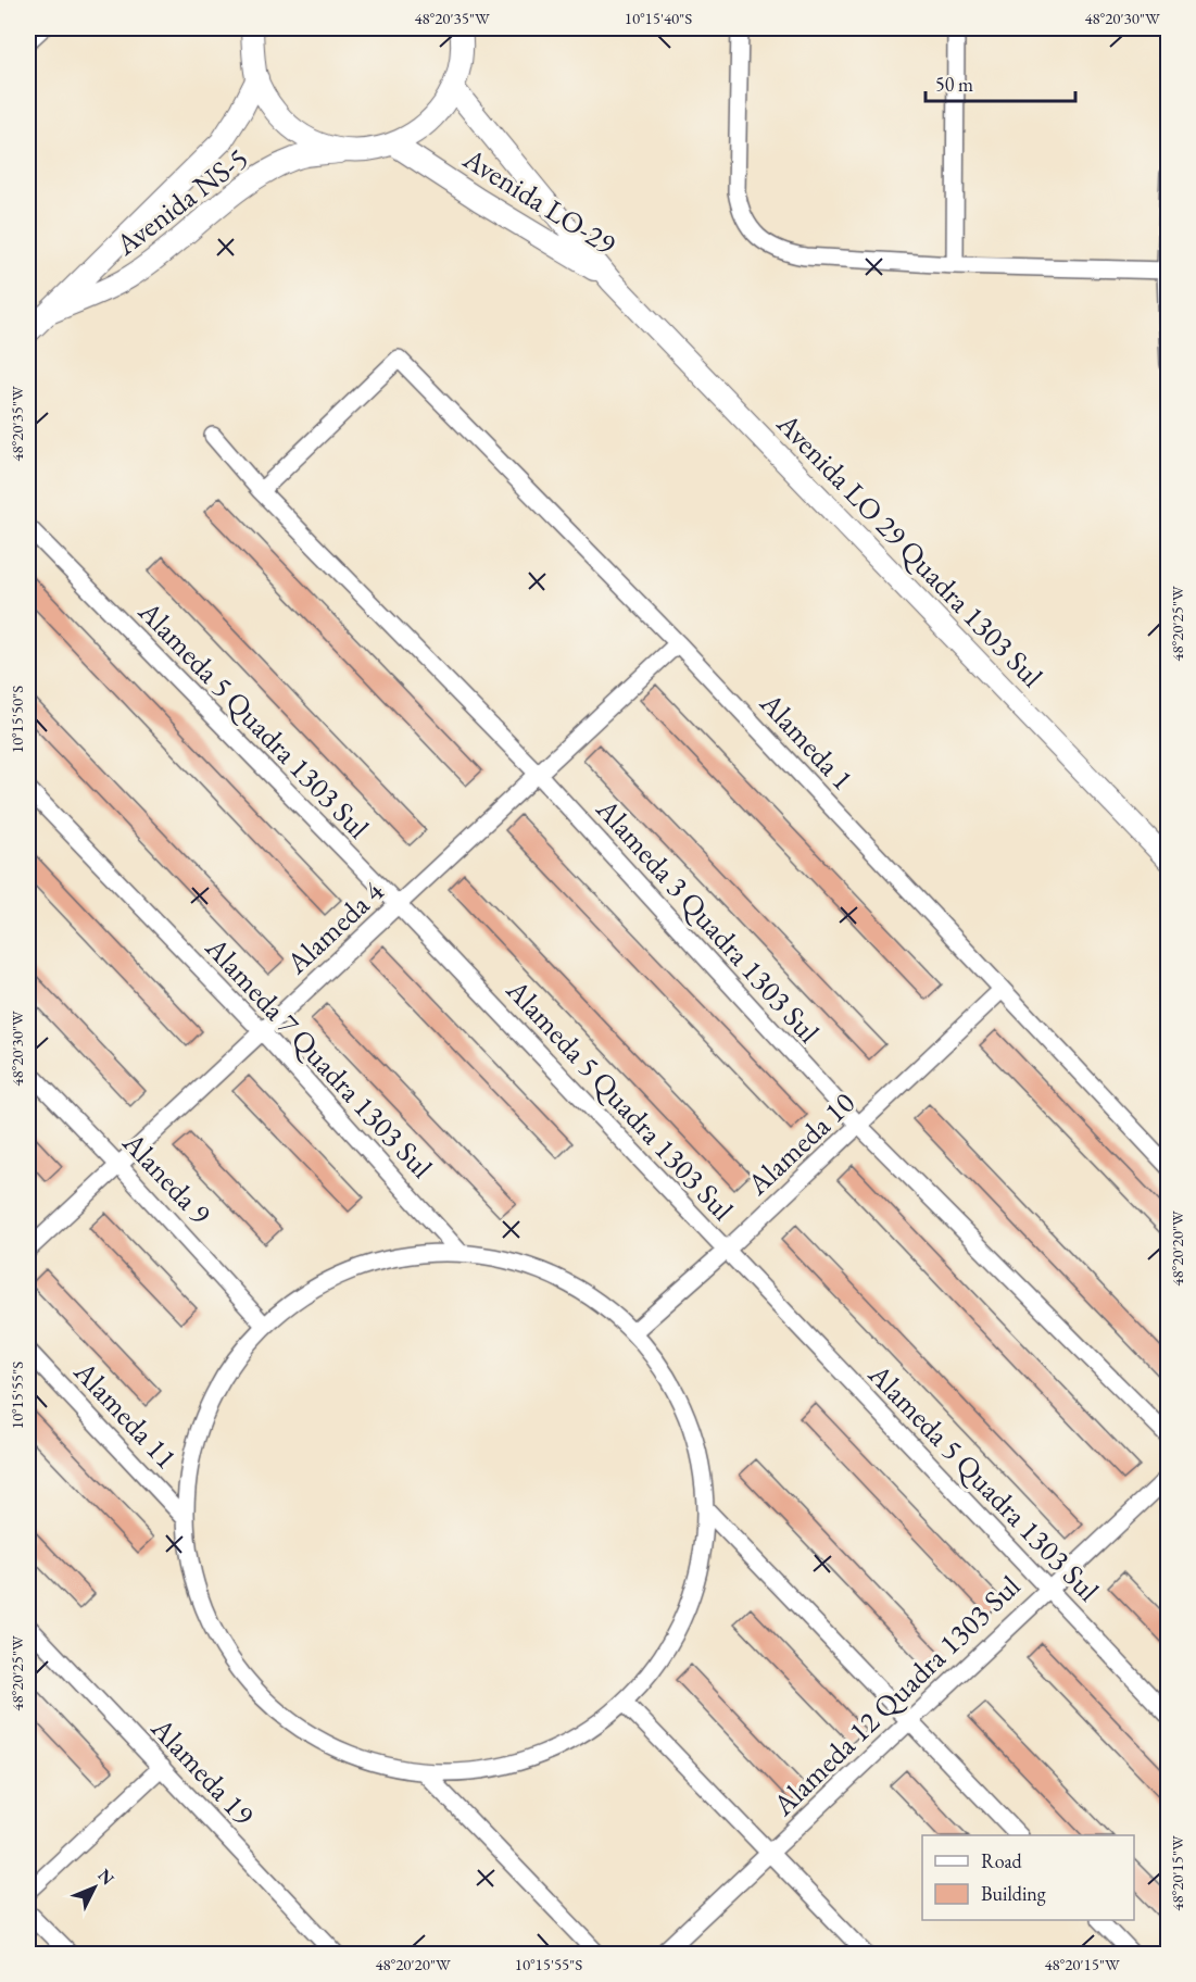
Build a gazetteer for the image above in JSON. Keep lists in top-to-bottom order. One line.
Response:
{"streets":{"street":["Avenida NS-5","Avenida LO-29","Avenida LO 29 Quadra 1303 Sul","Alameda 5 Quadra 1303 Sul","Alameda 1","Alameda 3 Quadra 1303 Sul","Alameda 4","Alameda 7 Quadra 1303 Sul","Alameda 10","Alaneda 9","Alameda 11","Alameda 12 Quadra 1303 Sul","Alameda 19"]},"crossings":[["Avenida NS-5","Avenida LO-29"],["Avenida LO-29","Avenida LO 29 Quadra 1303 Sul"],["Alameda 5 Quadra 1303 Sul","Alameda 4"],["Alameda 5 Quadra 1303 Sul","Alameda 10"],["Alameda 5 Quadra 1303 Sul","Alameda 12 Quadra 1303 Sul"],["Alameda 1","Alameda 3 Quadra 1303 Sul"],["Alameda 1","Alameda 4"],["Alameda 1","Alameda 10"],["Alameda 3 Quadra 1303 Sul","Alameda 4"],["Alameda 3 Quadra 1303 Sul","Alameda 10"],["Alameda 4","Alameda 7 Quadra 1303 Sul"],["Alameda 4","Alaneda 9"]],"legend":["Road","Building"],"scale_bar":"50 m","north":"top right","coordinates":["48°20'35\"W","10°15'40\"S","48°20'30\"W","48°20'25\"W","10°15'50\"S","48°20'20\"W","10°15'55\"S","48°20'15\"W"]}
